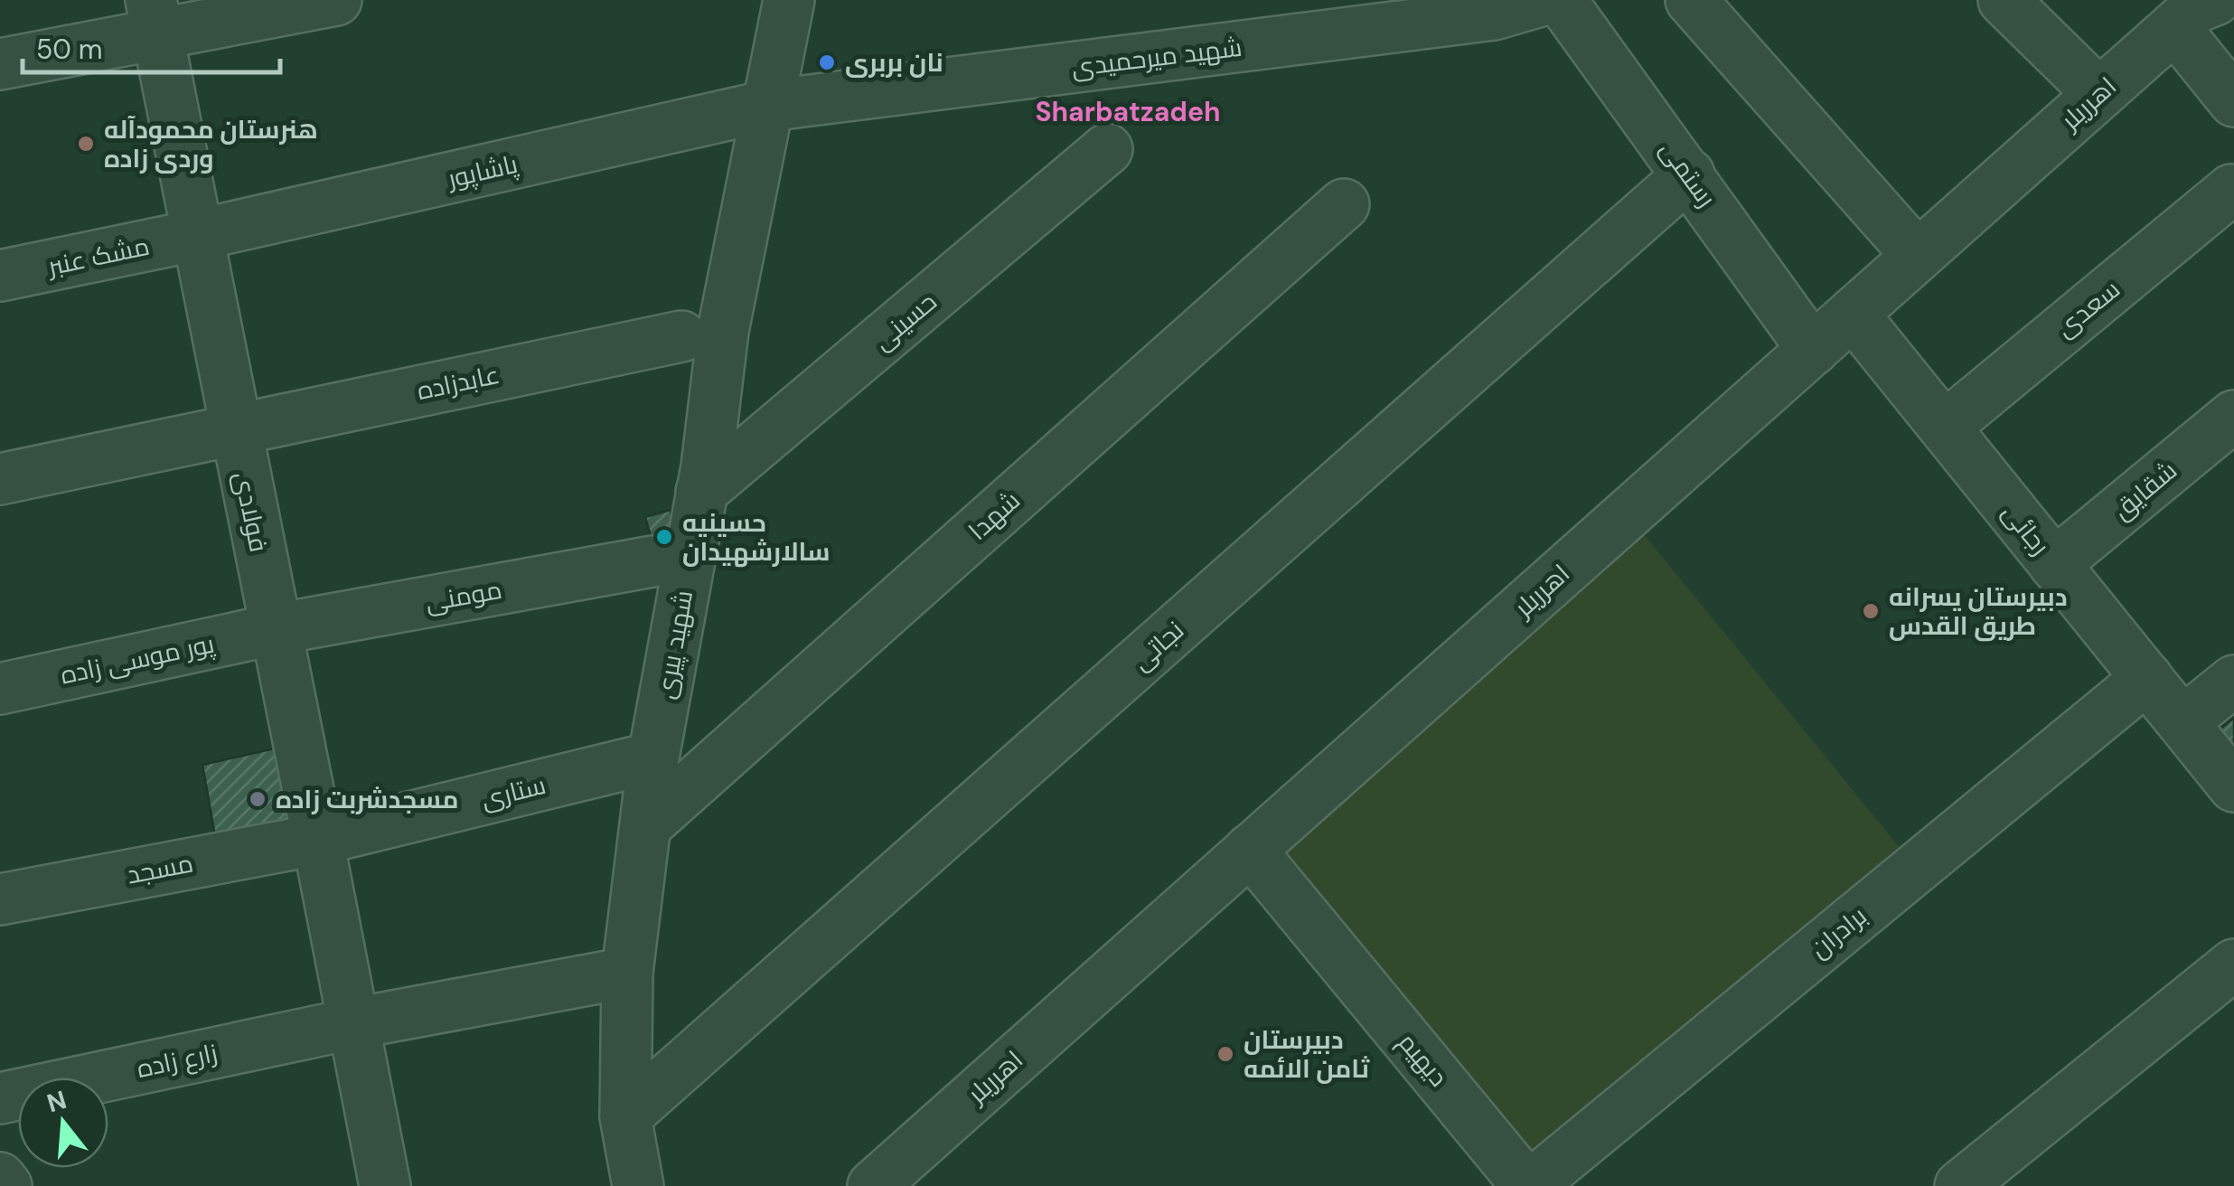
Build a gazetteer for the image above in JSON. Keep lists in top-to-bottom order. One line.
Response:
{"streets":{"street":["شهید میرحمیدی","اهرریلر","پاشاپور","رستمی","مشک عنبر","سعدی","حسینی","عابدزاده","شقایق","فولادی","شهدا","رجائی","مومنی","شهید پیری","نجاتی","پور موسی زاده","ستاری","مسجد","برادران","دیهیم","زارع زاده"]},"crossings":[["شهید میرحمیدی","پاشاپور"],["شهید میرحمیدی","شهید پیری"],["اهرریلر","رستمی"],["اهرریلر","رجائی"],["اهرریلر","دیهیم"],["پاشاپور","مشک عنبر"],["پاشاپور","فولادی"],["پاشاپور","شهید پیری"],["رستمی","نجاتی"],["مشک عنبر","فولادی"],["سعدی","رجائی"],["حسینی","شهید پیری"],["عابدزاده","فولادی"],["شقایق","رجائی"],["فولادی","مومنی"],["فولادی","پور موسی زاده"],["فولادی","ستاری"],["فولادی","مسجد"],["فولادی","زارع زاده"],["شهدا","شهید پیری"],["رجائی","برادران"],["مومنی","پور موسی زاده"],["شهید پیری","نجاتی"],["شهید پیری","ستاری"],["ستاری","مسجد"],["برادران","دیهیم"]],"districts":["Sharbatzadeh"],"places":["نان بربری","هنرستان محمودآله وردی زاده","حسینیه سالارشهیدان","دبیرستان پسرانه طریق القدس","مسجدشربت زاده","دبیرستان ثامن الائمه"],"scale_bar":"50 m","north":"top"}
